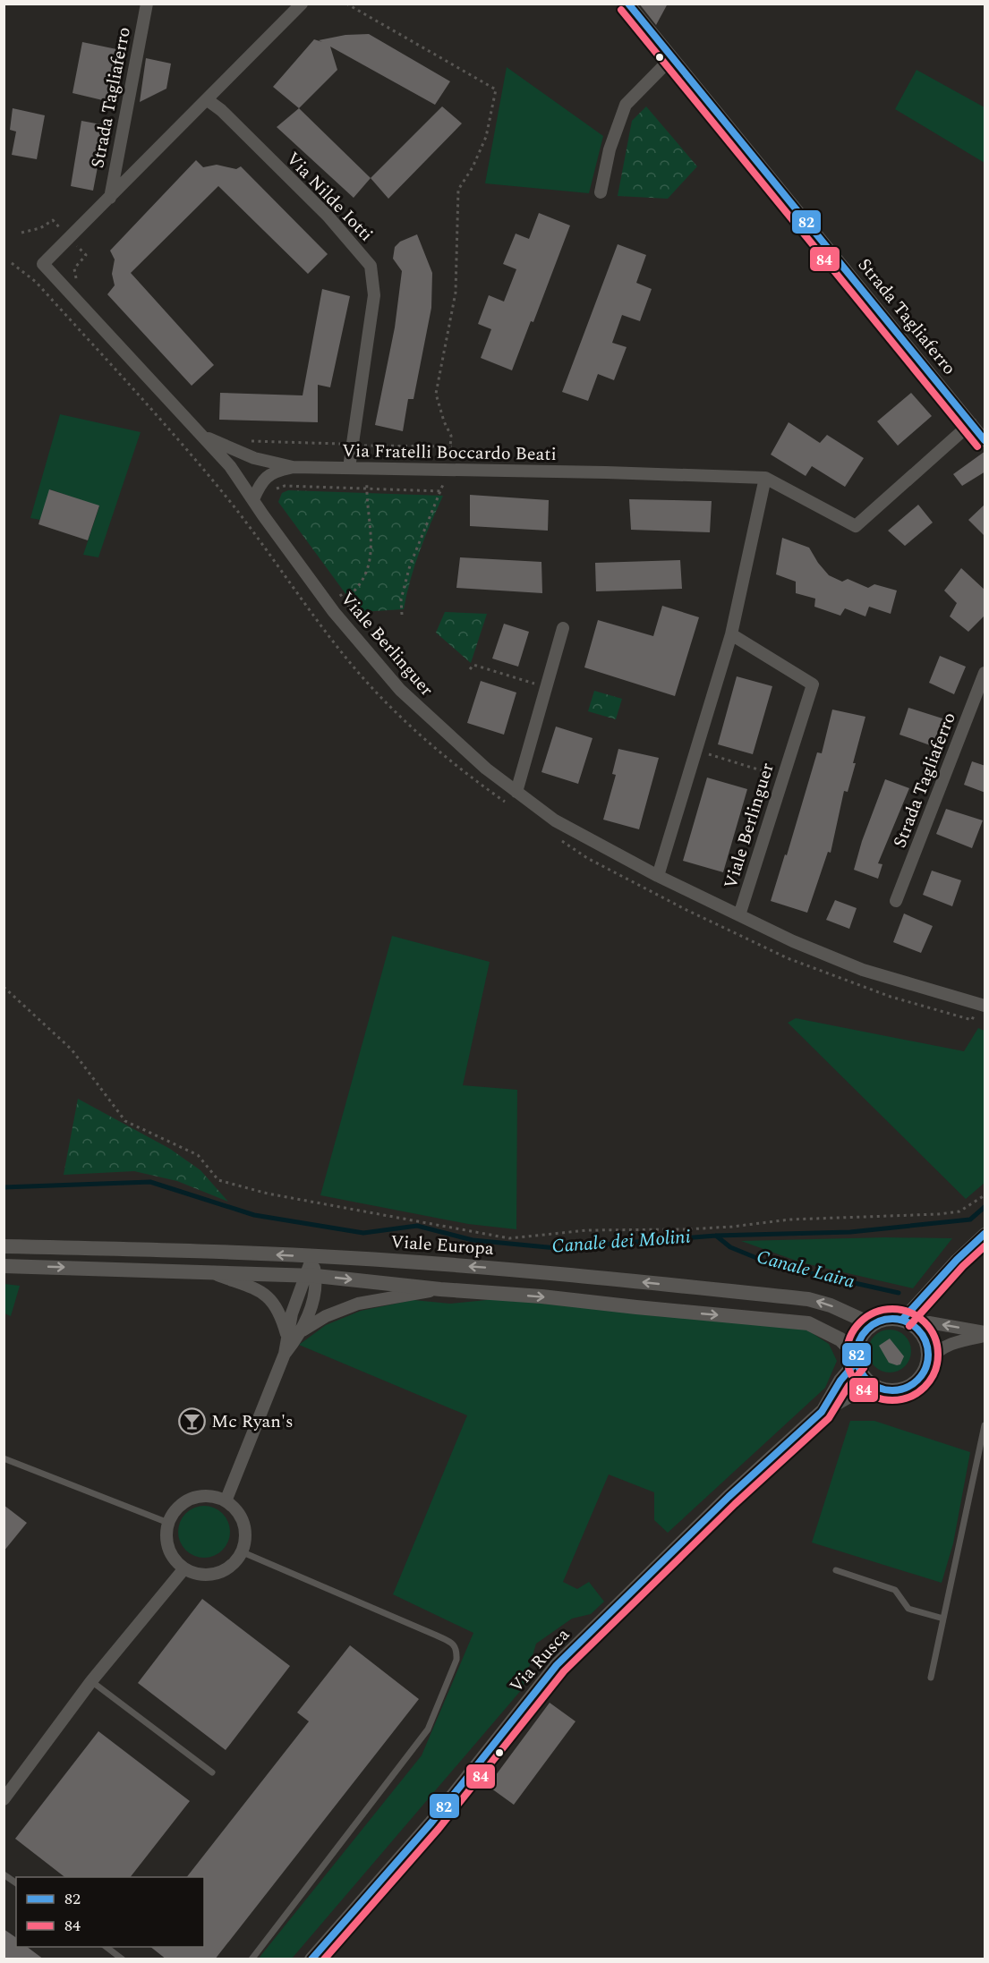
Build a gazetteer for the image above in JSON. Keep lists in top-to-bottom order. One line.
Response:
{"streets":{"street":["Strada Tagliaferro","Via Nilde Iotti","Via Fratelli Boccardo Beati","Viale Berlinguer","Viale Europa","Via Rusca"]},"crossings":[["Via Nilde Iotti","Via Fratelli Boccardo Beati"],["Via Fratelli Boccardo Beati","Viale Berlinguer"],["Viale Europa","Via Rusca"]],"water":["Canale dei Molini","Canale Laira"],"places":{"bar":["Mc Ryan's"]},"lines":["transit line 82","transit line 84"],"legend":["82","84"]}
